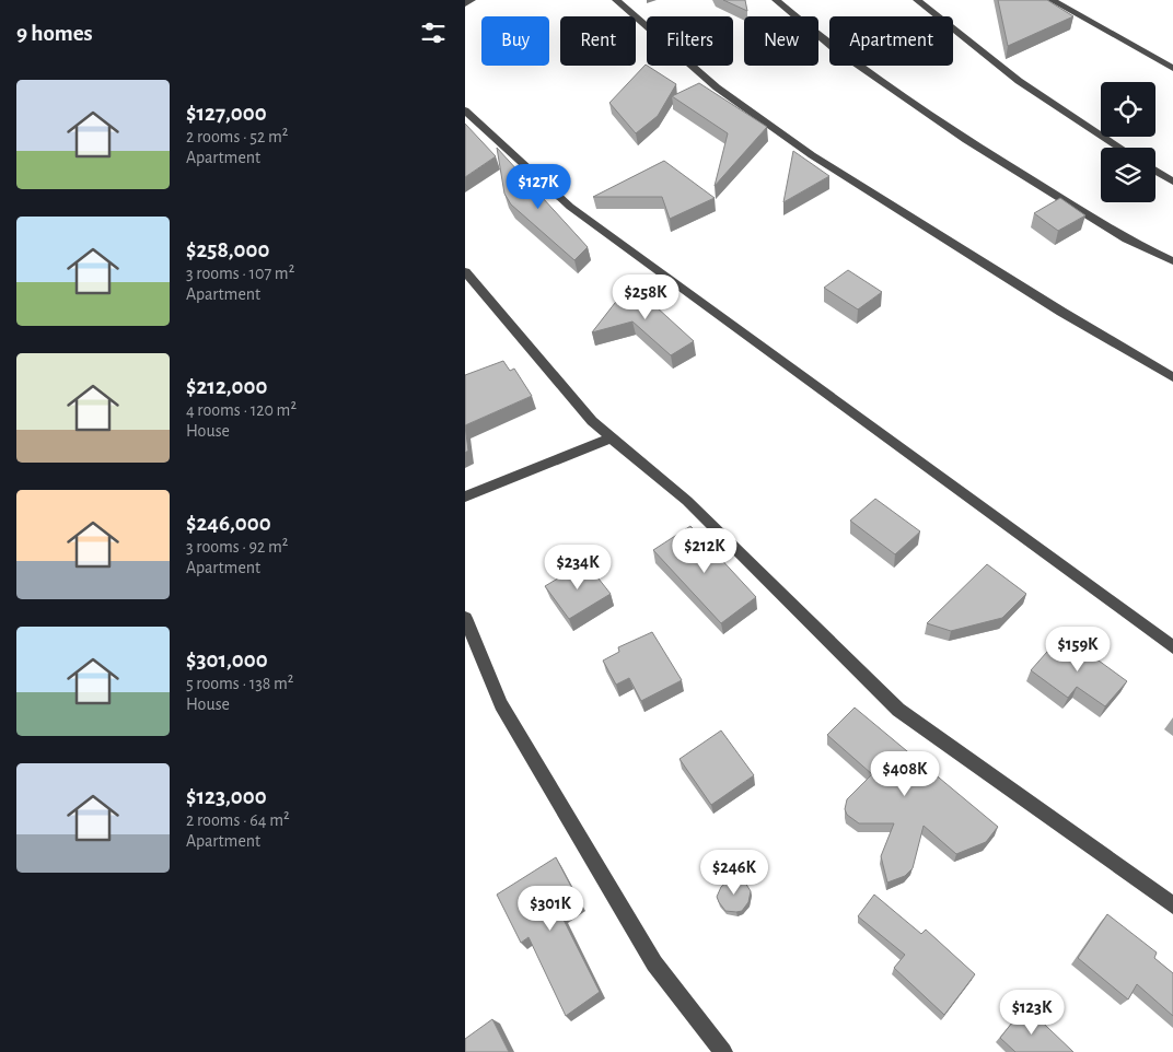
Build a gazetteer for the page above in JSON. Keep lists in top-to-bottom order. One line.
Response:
{"page":{"heading":"9 homes","chip":["Buy","Rent","Filters","New","Apartment"],"list":[{"name":"$127,000","note":"2 rooms · 52 m² · Apartment"},{"name":"$258,000","note":"3 rooms · 107 m² · Apartment"},{"name":"$212,000","note":"4 rooms · 120 m² · House"},{"name":"$246,000","note":"3 rooms · 92 m² · Apartment"},{"name":"$301,000","note":"5 rooms · 138 m² · House"},{"name":"$123,000","note":"2 rooms · 64 m² · Apartment"}],"price":["$127K","$258K","$212K","$234K","$159K","$408K","$246K","$301K","$123K"]}}
